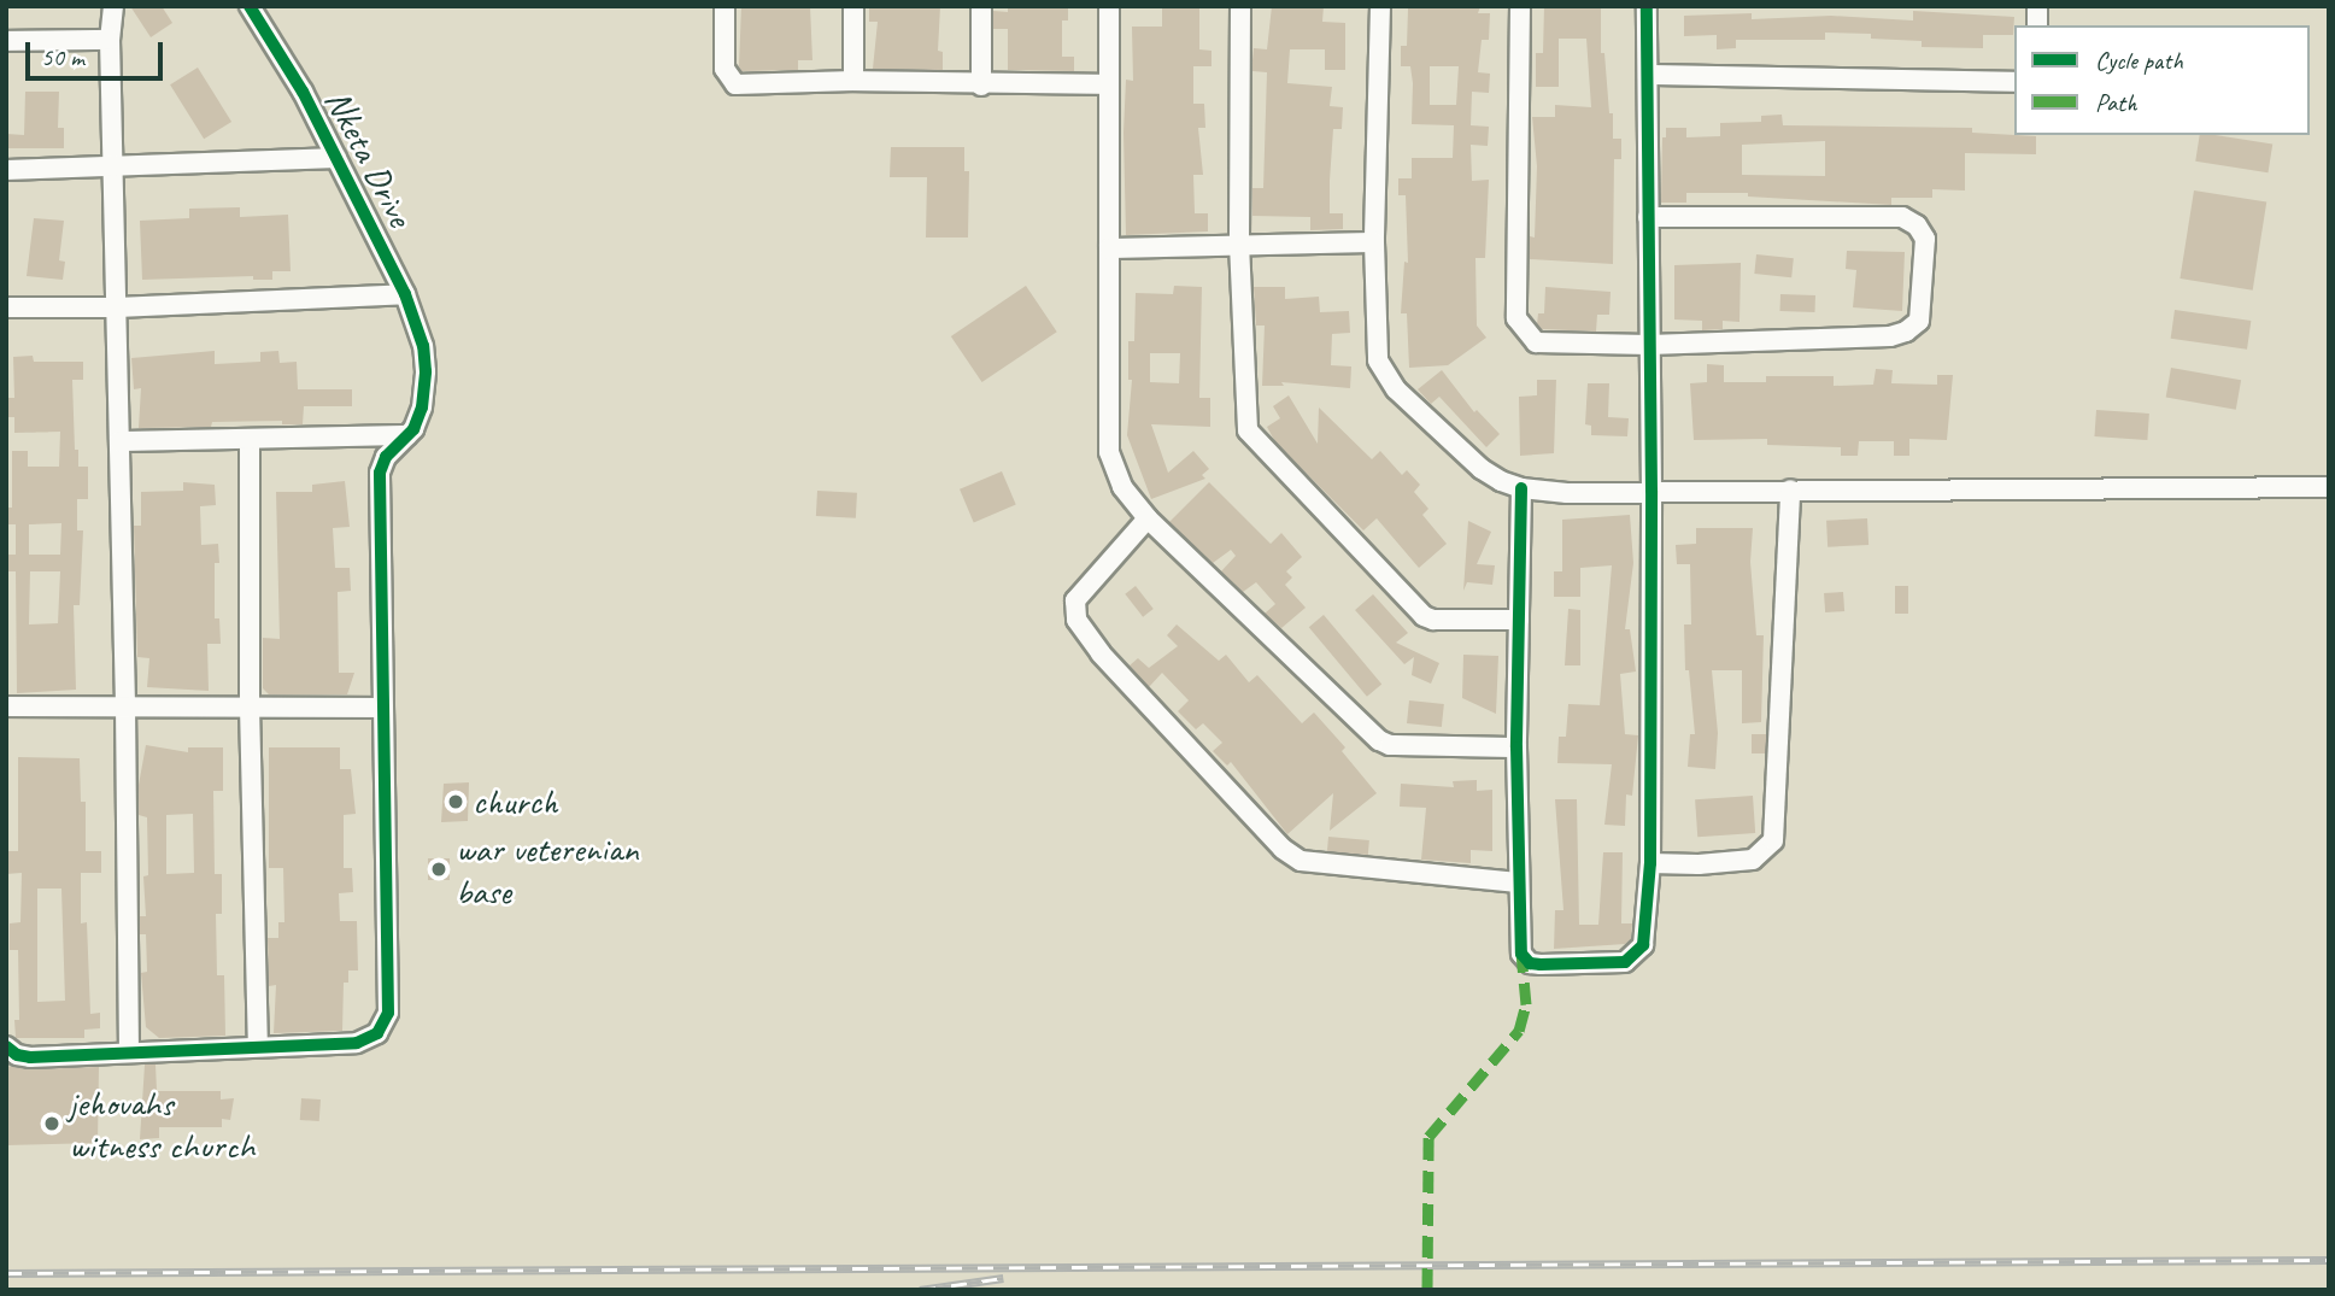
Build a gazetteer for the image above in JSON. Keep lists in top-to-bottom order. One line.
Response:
{"streets":{"street":["Nketa Drive"]},"places":["church","war veterenian base","jehovahs witness church"],"legend":["Cycle path","Path"],"scale_bar":"50 m"}
